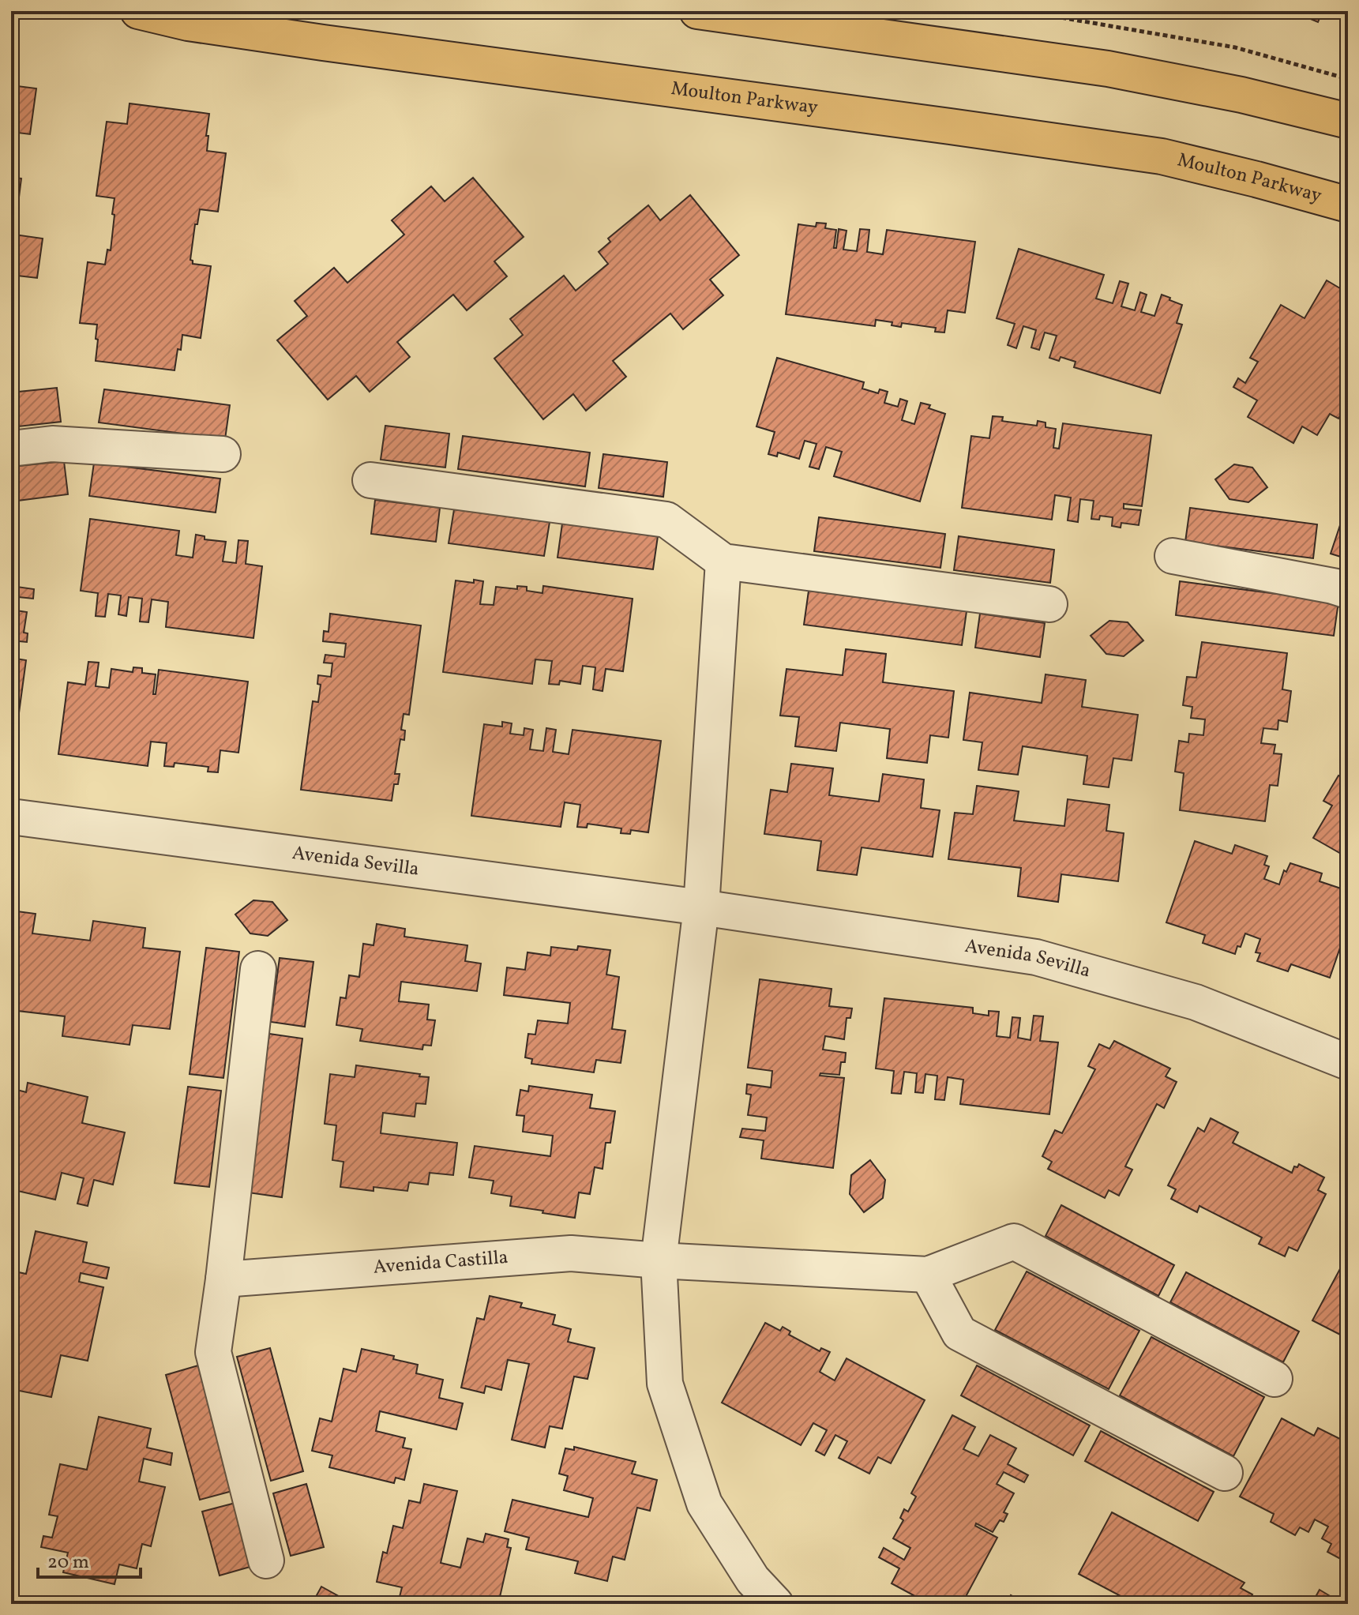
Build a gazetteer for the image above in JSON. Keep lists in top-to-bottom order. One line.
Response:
{"streets":{"main road":["Moulton Parkway"],"street":["Avenida Sevilla","Avenida Castilla"]},"scale_bar":"20 m"}
